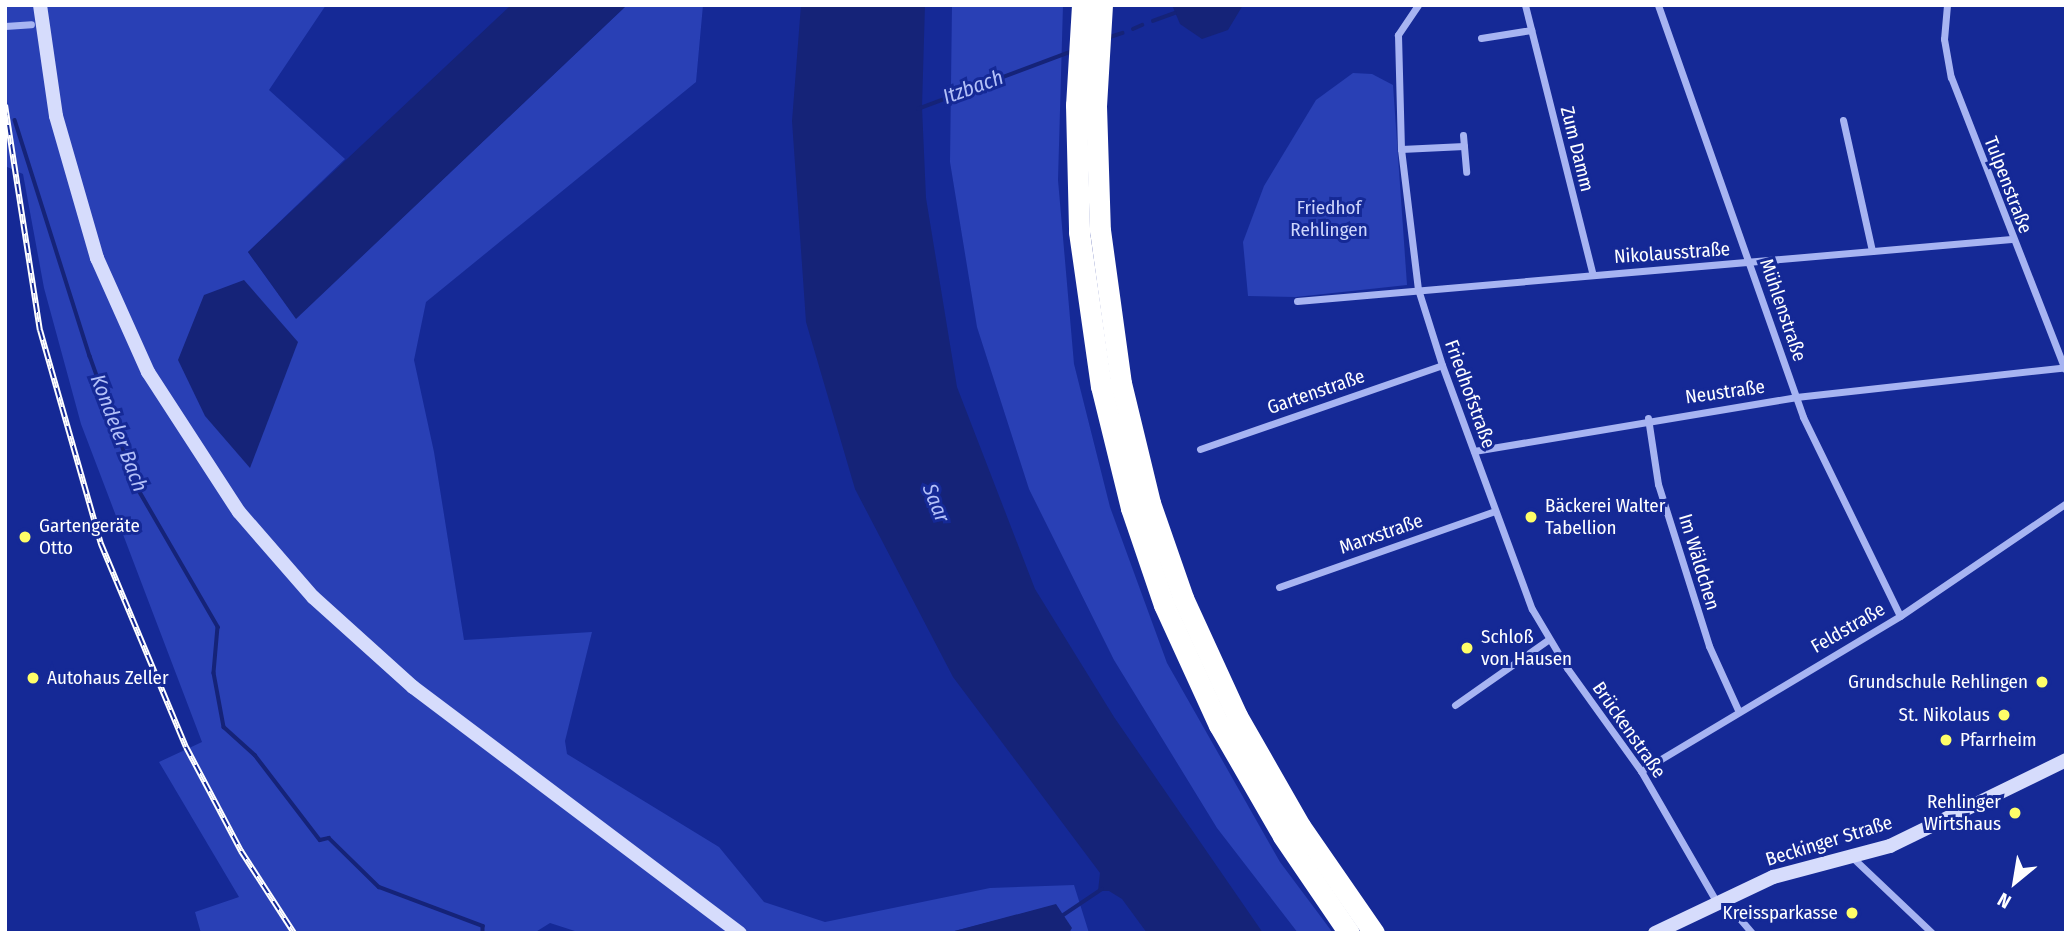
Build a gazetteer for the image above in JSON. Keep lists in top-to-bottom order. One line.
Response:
{"streets":{"main road":["Beckinger Straße"],"street":["Zum Damm","Tulpenstraße","Nikolausstraße","Mühlenstraße","Gartenstraße","Neustraße","Friedhofstraße","Marxstraße","Im Wäldchen","Feldstraße","Brückenstraße"]},"crossings":[["Zum Damm","Nikolausstraße"],["Tulpenstraße","Nikolausstraße"],["Tulpenstraße","Neustraße"],["Nikolausstraße","Mühlenstraße"],["Nikolausstraße","Friedhofstraße"],["Mühlenstraße","Neustraße"],["Mühlenstraße","Feldstraße"],["Gartenstraße","Friedhofstraße"],["Neustraße","Friedhofstraße"],["Neustraße","Im Wäldchen"],["Friedhofstraße","Marxstraße"],["Friedhofstraße","Brückenstraße"],["Im Wäldchen","Feldstraße"],["Feldstraße","Brückenstraße"],["Brückenstraße","Beckinger Straße"]],"water":["Itzbach","Kondeler Bach","Saar"],"parks":["Friedhof Rehlingen"],"places":["Bäckerei Walter Tabellion","Gartengeräte Otto","Schloß von Hausen","Autohaus Zeller","Grundschule Rehlingen","St. Nikolaus","Pfarrheim","Rehlinger Wirtshaus","Kreissparkasse"],"north":"bottom left"}
